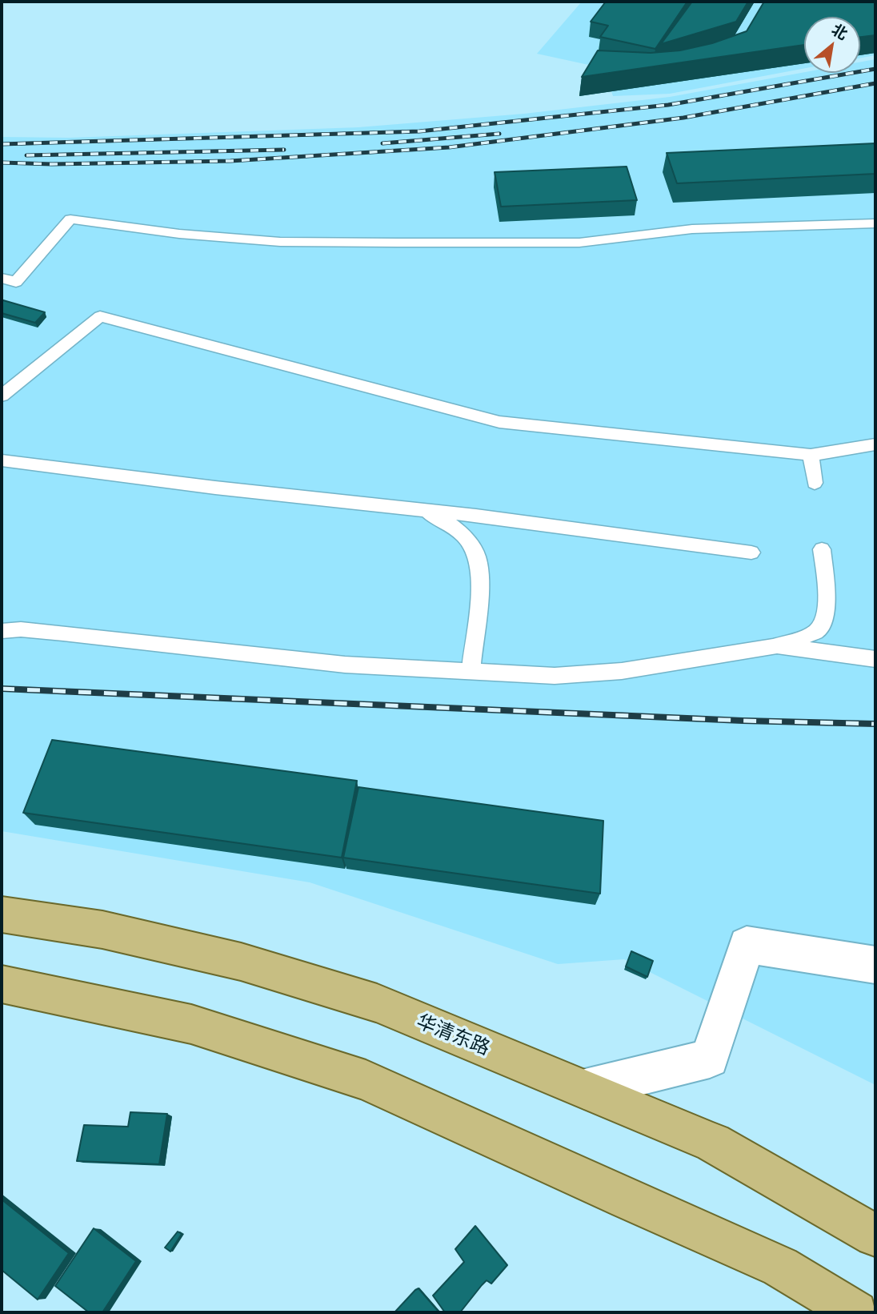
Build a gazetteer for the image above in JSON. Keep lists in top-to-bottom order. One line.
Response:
{"streets":{"main road":["华清东路"]},"north":"top right"}
